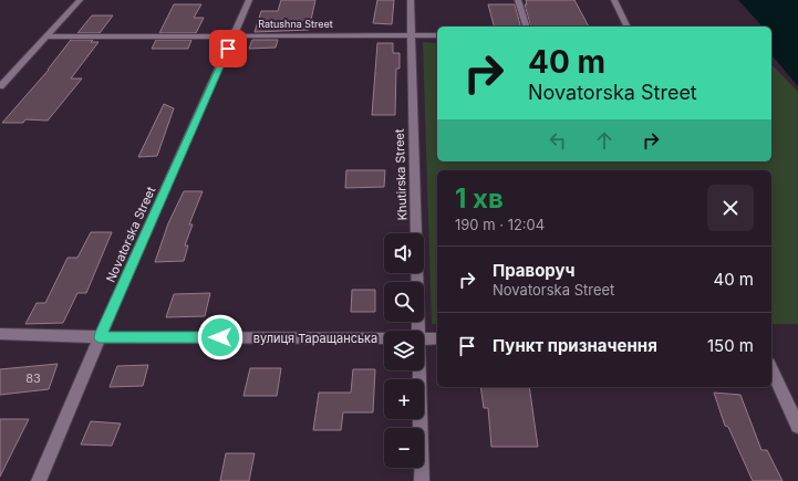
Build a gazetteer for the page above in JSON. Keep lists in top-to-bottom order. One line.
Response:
{"streets":{"street":["Ratushna Street","Khutirska Street","Novatorska Street","вулиця Таращанська"]},"crossings":[["Ratushna Street","Khutirska Street"],["Ratushna Street","Novatorska Street"],["Novatorska Street","вулиця Таращанська"]],"house_numbers":["83"],"page":{"turn":["40 m","Novatorska Street"],"heading":["1 хв","190 m · 12:04"],"map_buttons":["+","−"],"list":[{"name":"Праворуч","note":"Novatorska Street","value":"40 m"},{"name":"Пункт призначення","value":"150 m"}]}}
